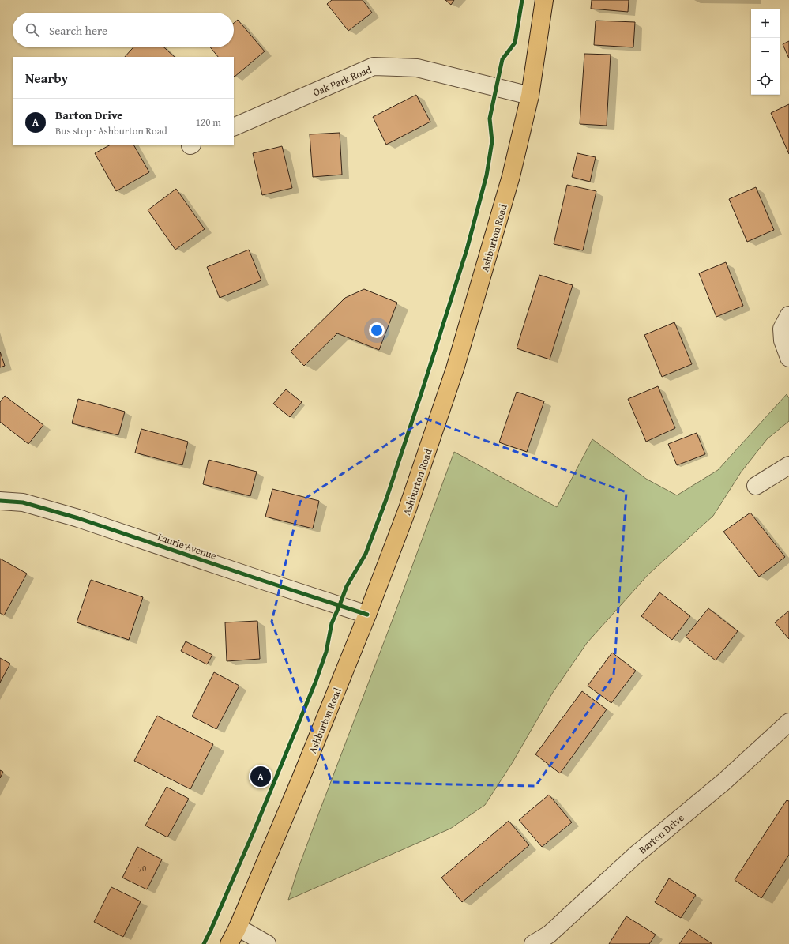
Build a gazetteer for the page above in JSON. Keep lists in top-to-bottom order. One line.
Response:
{"streets":{"main road":["Ashburton Road"],"street":["Oak Park Road","Laurie Avenue","Barton Drive"]},"crossings":[["Oak Park Road","Ashburton Road"],["Ashburton Road","Laurie Avenue"]],"house_numbers":["70"],"page":{"map_buttons":["+","−"],"search":"Search here","heading":"Nearby","list":[{"mark":"A","name":"Barton Drive","note":"Bus stop · Ashburton Road","value":"120 m"}],"pins":"A"}}
